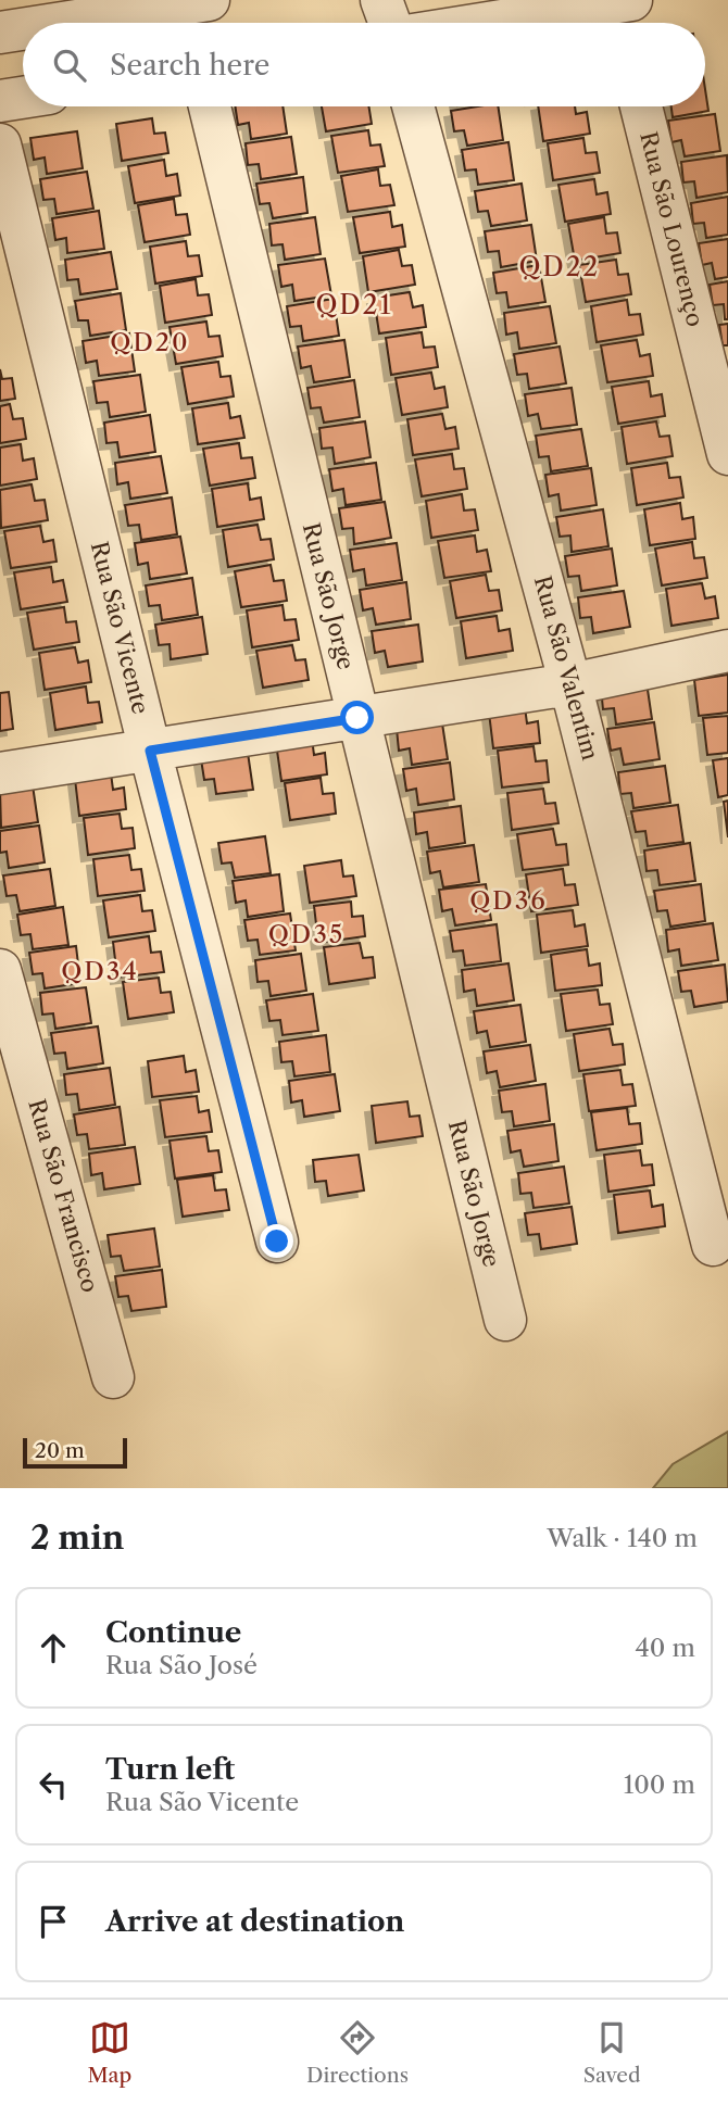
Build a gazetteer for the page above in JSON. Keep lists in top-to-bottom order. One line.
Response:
{"streets":{"street":["Rua São Lourenço","Rua São Jorge","Rua São Vicente","Rua São Valentim","Rua São Francisco"]},"districts":["QD22","QD21","QD20","QD36","QD35","QD34"],"scale_bar":"20 m","page":{"search":"Search here","scale":"20 m","heading":["2 min","Walk · 140 m"],"list":[["Continue","Rua São José","40 m"],["Turn left","Rua São Vicente","100 m"],"Arrive at destination"],"nav":["Map","Directions","Saved"]}}
